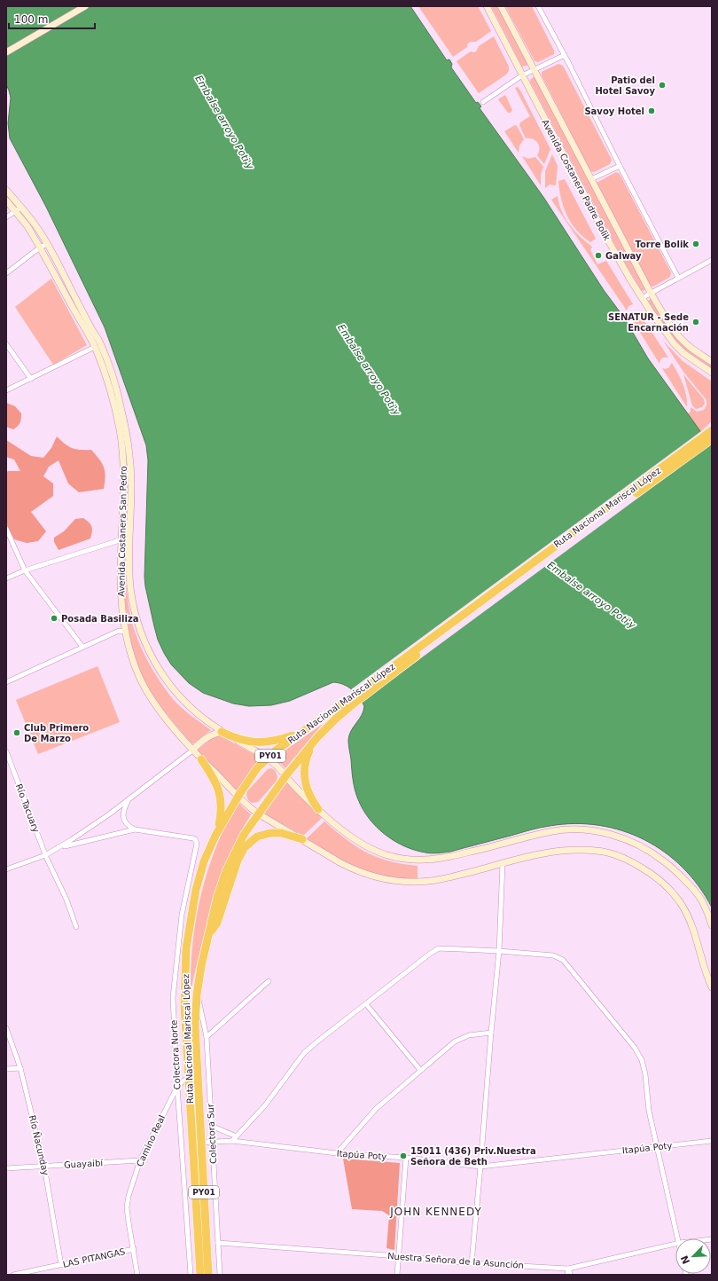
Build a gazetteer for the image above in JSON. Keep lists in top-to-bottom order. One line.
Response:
{"streets":{"highway":["Ruta Nacional Mariscal López","PY01"],"main road":["Avenida Costanera Padre Bolik","Avenida Costanera San Pedro"],"street":["Río Tacuary","Colectora Norte","Colectora Sur","Camino Real","Río Ñacunday","Itapúa Poty","Guayaibí","LAS PITANGAS","Nuestra Señora de la Asunción"]},"crossings":[["Ruta Nacional Mariscal López","Avenida Costanera San Pedro"],["Ruta Nacional Mariscal López","Colectora Sur"],["Ruta Nacional Mariscal López","Camino Real"],["Ruta Nacional Mariscal López","Itapúa Poty"],["Colectora Norte","Camino Real"],["Colectora Sur","Itapúa Poty"],["Colectora Sur","Nuestra Señora de la Asunción"],["Camino Real","Guayaibí"],["Camino Real","LAS PITANGAS"],["Río Ñacunday","Guayaibí"],["Río Ñacunday","LAS PITANGAS"]],"districts":["JOHN KENNEDY"],"water":["Embalse arroyo Poti'y"],"places":["Patio del Hotel Savoy","Savoy Hotel","Torre Bolik","Galway","SENATUR - Sede Encarnación","Posada Basiliza","Club Primero De Marzo","15011 (436) Priv.Nuestra Señora de Beth"],"scale_bar":"100 m","north":"bottom left"}
